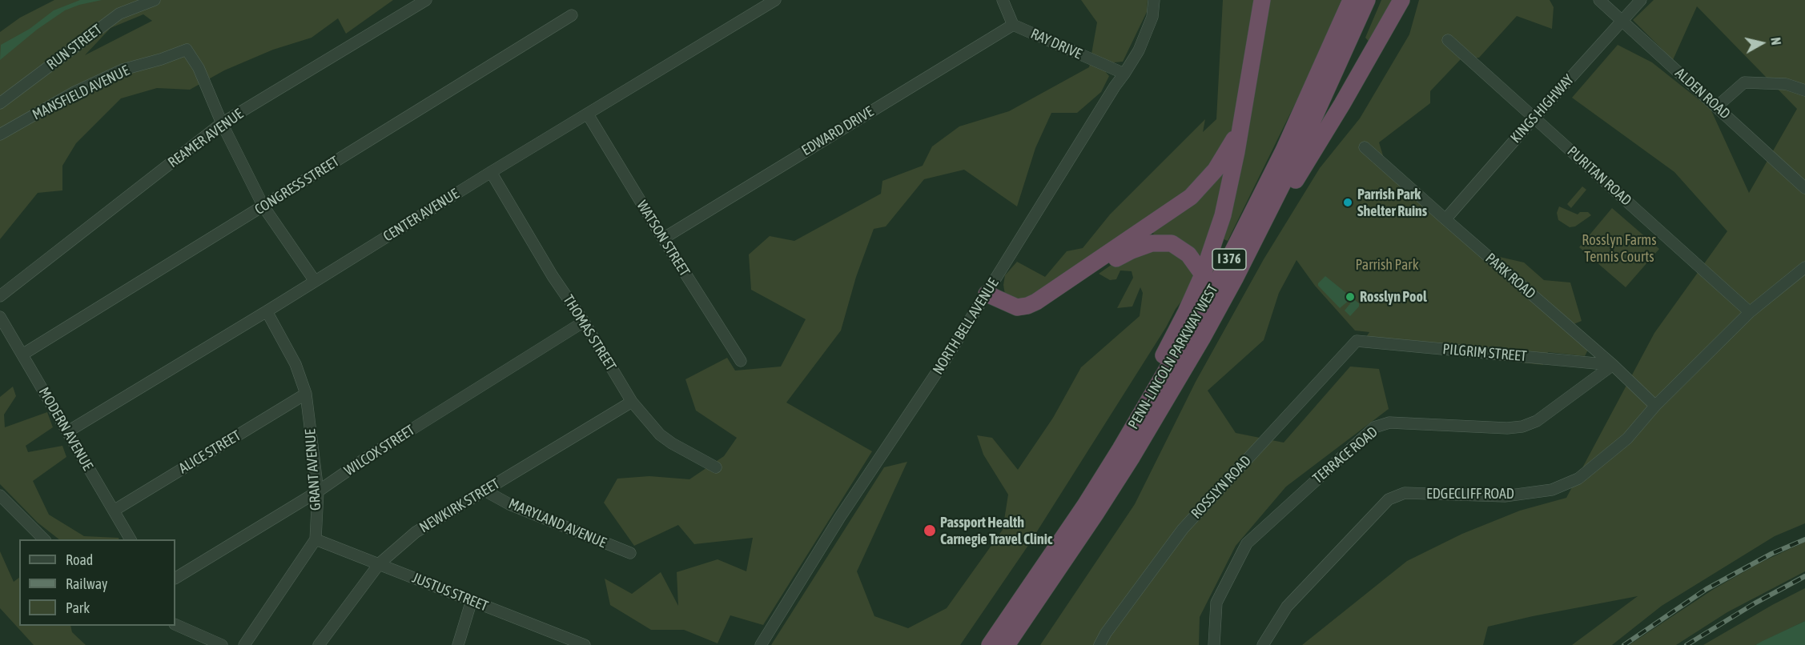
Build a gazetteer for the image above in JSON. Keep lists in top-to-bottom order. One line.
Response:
{"streets":{"highway":["I 376","PENN-LINCOLN PARKWAY WEST"],"street":["RAY DRIVE","RUN STREET","MANSFIELD AVENUE","ALDEN ROAD","KINGS HIGHWAY","EDWARD DRIVE","REAMER AVENUE","PURITAN ROAD","CONGRESS STREET","CENTER AVENUE","WATSON STREET","PARK ROAD","NORTH BELL AVENUE","THOMAS STREET","PILGRIM STREET","MODERN AVENUE","WILCOX STREET","ALICE STREET","TERRACE ROAD","GRANT AVENUE","ROSSLYN ROAD","EDGECLIFF ROAD","NEWKIRK STREET","MARYLAND AVENUE","JUSTUS STREET"]},"crossings":[["RAY DRIVE","EDWARD DRIVE"],["RAY DRIVE","NORTH BELL AVENUE"],["MANSFIELD AVENUE","REAMER AVENUE"],["MANSFIELD AVENUE","CONGRESS STREET"],["MANSFIELD AVENUE","CENTER AVENUE"],["ALDEN ROAD","KINGS HIGHWAY"],["KINGS HIGHWAY","PURITAN ROAD"],["KINGS HIGHWAY","PARK ROAD"],["EDWARD DRIVE","WATSON STREET"],["PURITAN ROAD","EDGECLIFF ROAD"],["CONGRESS STREET","MODERN AVENUE"],["CENTER AVENUE","WATSON STREET"],["CENTER AVENUE","THOMAS STREET"],["CENTER AVENUE","MODERN AVENUE"],["CENTER AVENUE","GRANT AVENUE"],["PARK ROAD","PILGRIM STREET"],["PARK ROAD","TERRACE ROAD"],["PARK ROAD","EDGECLIFF ROAD"],["THOMAS STREET","WILCOX STREET"],["THOMAS STREET","NEWKIRK STREET"],["PILGRIM STREET","TERRACE ROAD"],["PILGRIM STREET","ROSSLYN ROAD"],["MODERN AVENUE","ALICE STREET"],["WILCOX STREET","GRANT AVENUE"],["ALICE STREET","GRANT AVENUE"],["GRANT AVENUE","JUSTUS STREET"],["NEWKIRK STREET","MARYLAND AVENUE"],["NEWKIRK STREET","JUSTUS STREET"]],"parks":["Rosslyn Farms Tennis Courts","Parrish Park"],"places":["Parrish Park Shelter Ruins","Rosslyn Pool","Passport Health Carnegie Travel Clinic"],"legend":["Road","Railway","Park"],"north":"right"}
